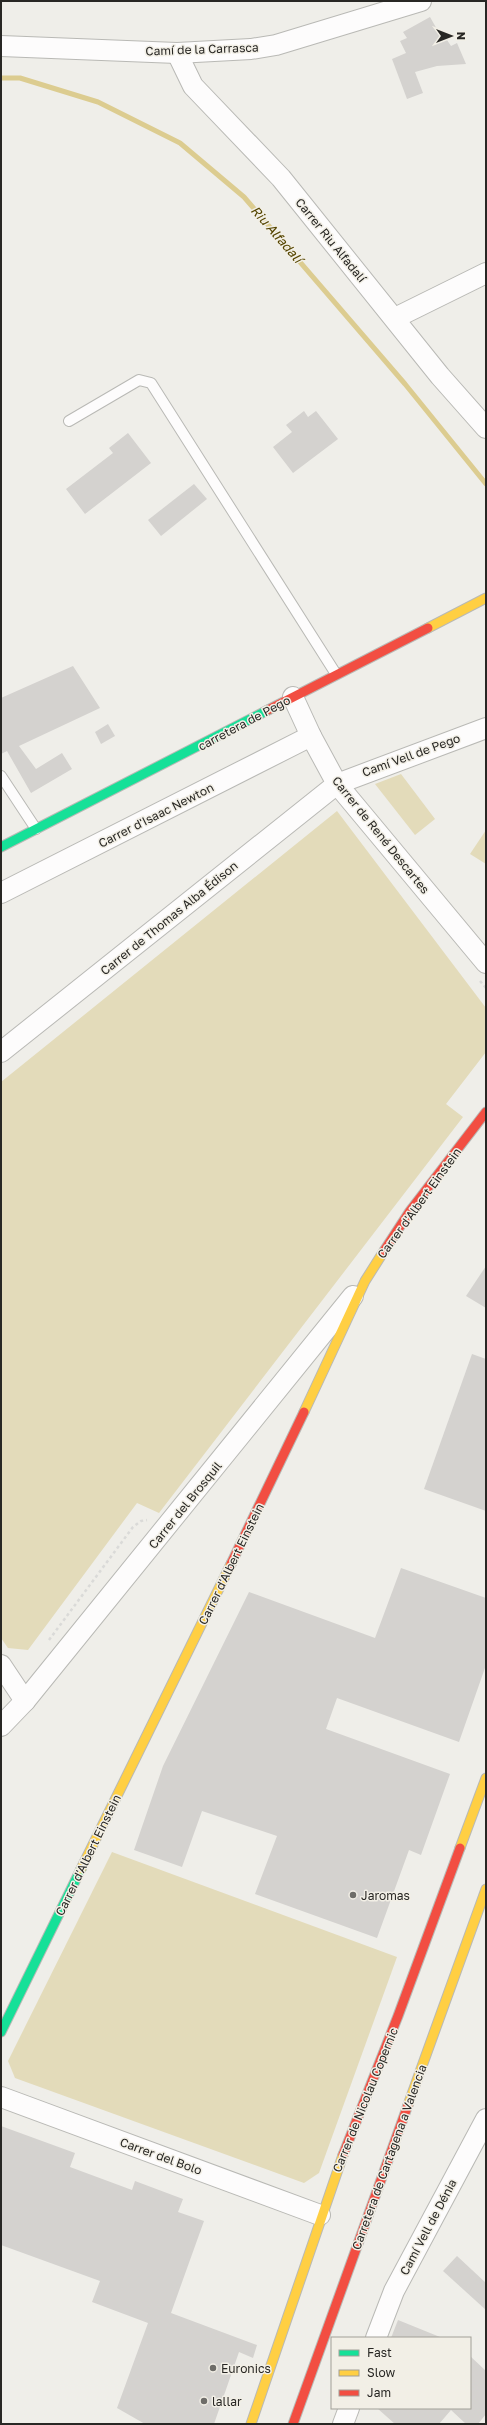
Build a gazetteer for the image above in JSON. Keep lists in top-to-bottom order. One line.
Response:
{"streets":{"street":["Camí de la Carrasca","Carrer Riu Alfadalí","carretera de Pego","Camí Vell de Pego","Carrer d'Isaac Newton","Carrer de René Descartes","Carrer de Thomas Alba Édison","Carrer d'Albert Einstein","Carrer del Brosquil","Carrer de Nicolau Copernic","Carrer del Bolo","Carretera de Cartagena a Valencia","Camí Vell de Dénia"]},"crossings":[["Camí de la Carrasca","Carrer Riu Alfadalí"],["carretera de Pego","Carrer de René Descartes"],["Camí Vell de Pego","Carrer de René Descartes"],["Camí Vell de Pego","Carrer de Thomas Alba Édison"],["Carrer d'Isaac Newton","Carrer de René Descartes"],["Carrer de René Descartes","Carrer de Thomas Alba Édison"],["Carrer d'Albert Einstein","Carrer del Brosquil"],["Carrer de Nicolau Copernic","Carrer del Bolo"]],"water":["Riu Alfadalí"],"places":["Jaromas","Euronics","lallar"],"legend":["Fast","Slow","Jam"],"north":"right"}
